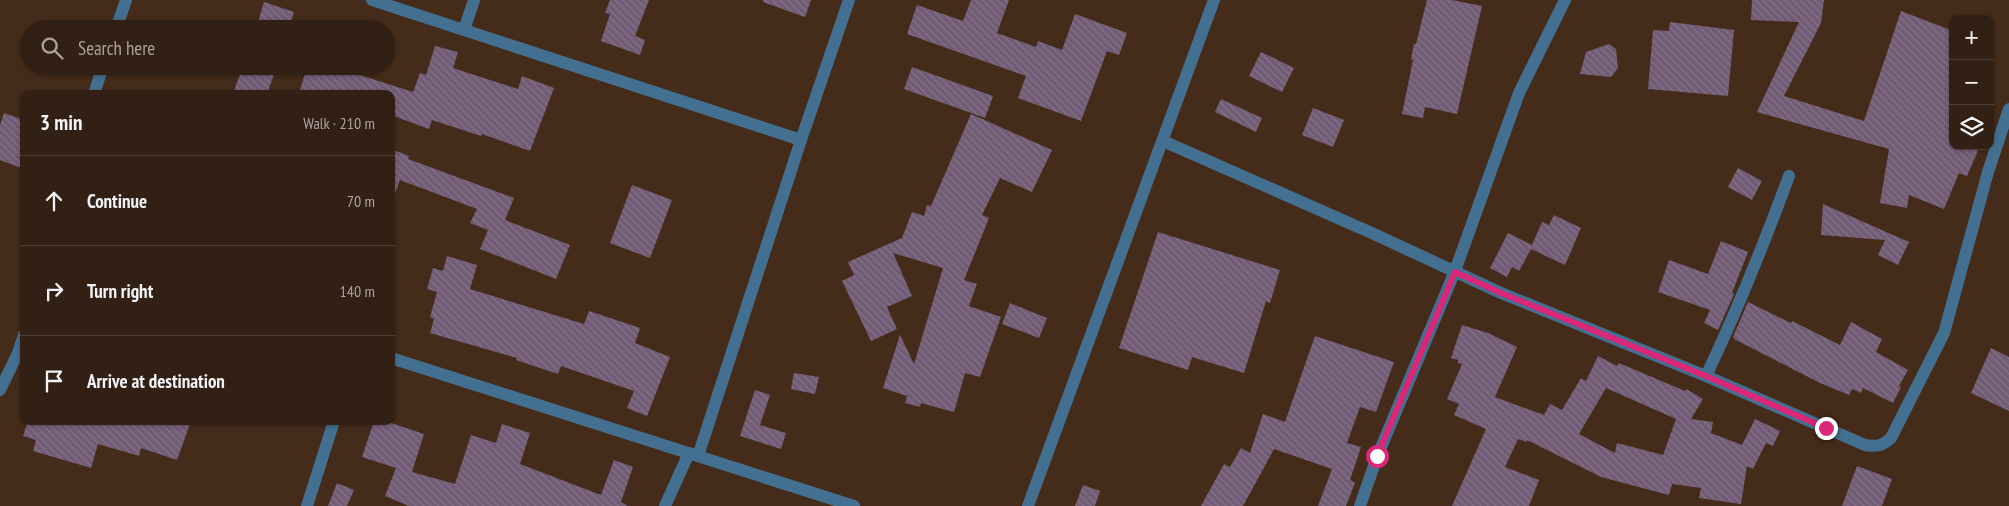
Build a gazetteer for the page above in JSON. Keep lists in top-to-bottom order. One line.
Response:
{"page":{"map_buttons":["+","−"],"search":"Search here","heading":["3 min","Walk · 210 m"],"list":[["Continue","70 m"],["Turn right","140 m"],"Arrive at destination"]}}
